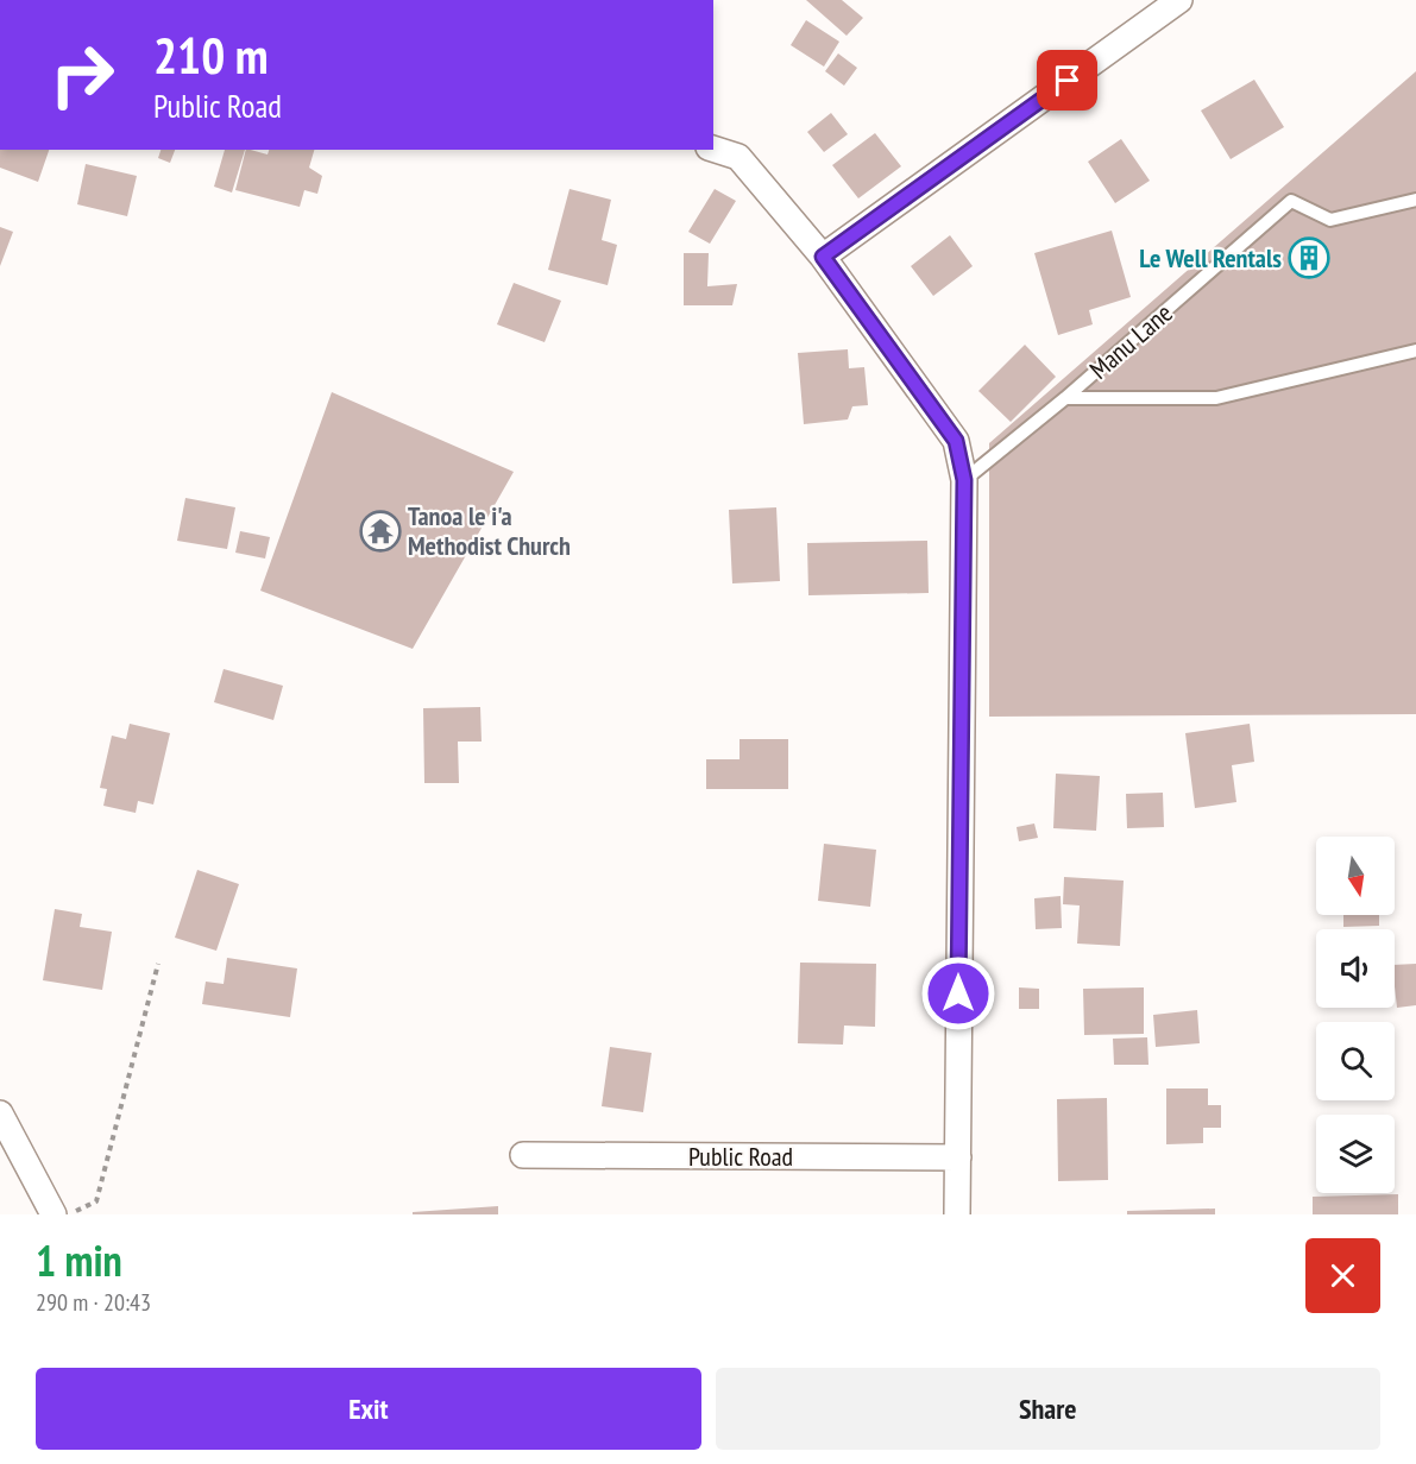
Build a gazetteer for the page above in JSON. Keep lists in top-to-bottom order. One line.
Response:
{"streets":{"street":["Public Road"],"lane":["Manu Lane"]},"places":{"building":["Le Well Rentals"],"temple":["Tanoa le i'a Methodist Church"]},"north":"bottom","page":{"turn":["210 m","Public Road"],"heading":["1 min","290 m · 20:43"],"buttons":["Exit","Share"]}}
